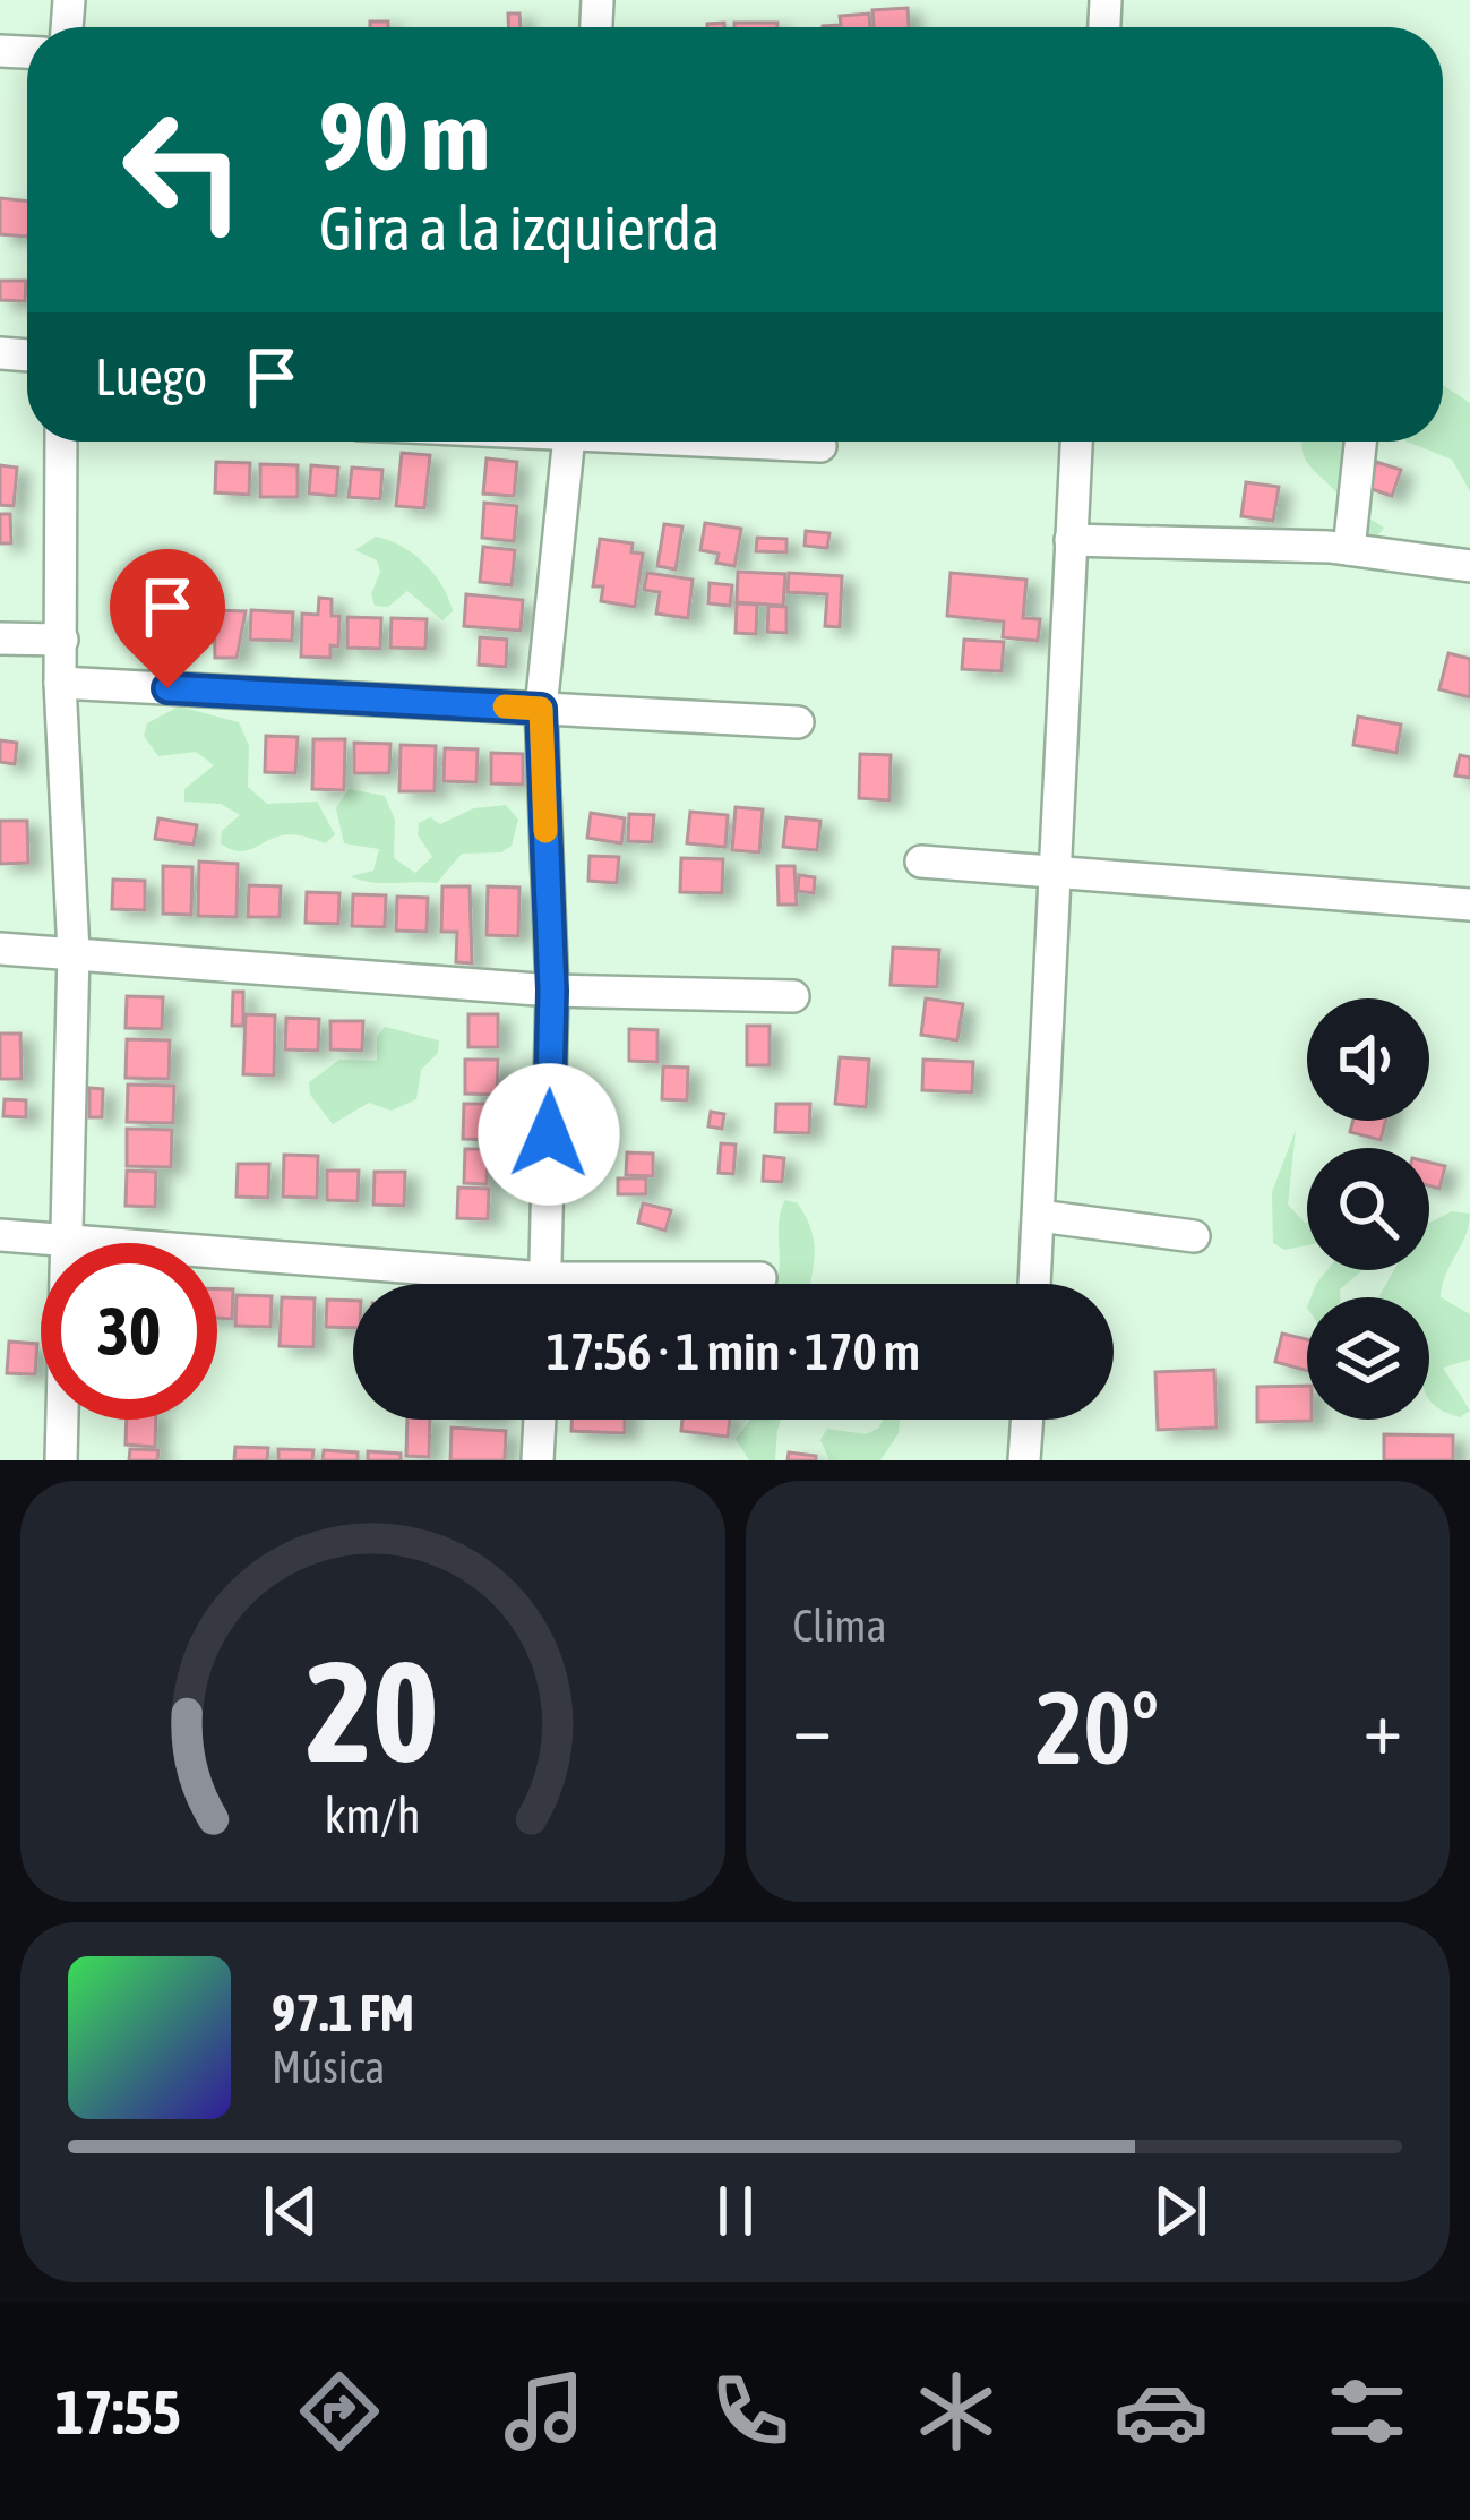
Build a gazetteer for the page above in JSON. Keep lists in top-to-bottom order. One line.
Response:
{"page":{"turn":["90 m","Gira a la izquierda"],"then":"Luego","limit":"30","trip":"17:56 · 1 min · 170 m","tile":"Clima","heat":["−","20°","+"],"song":["97.1 FM","Música"],"tabs":"17:55","gauge":["20","km/h"]}}
